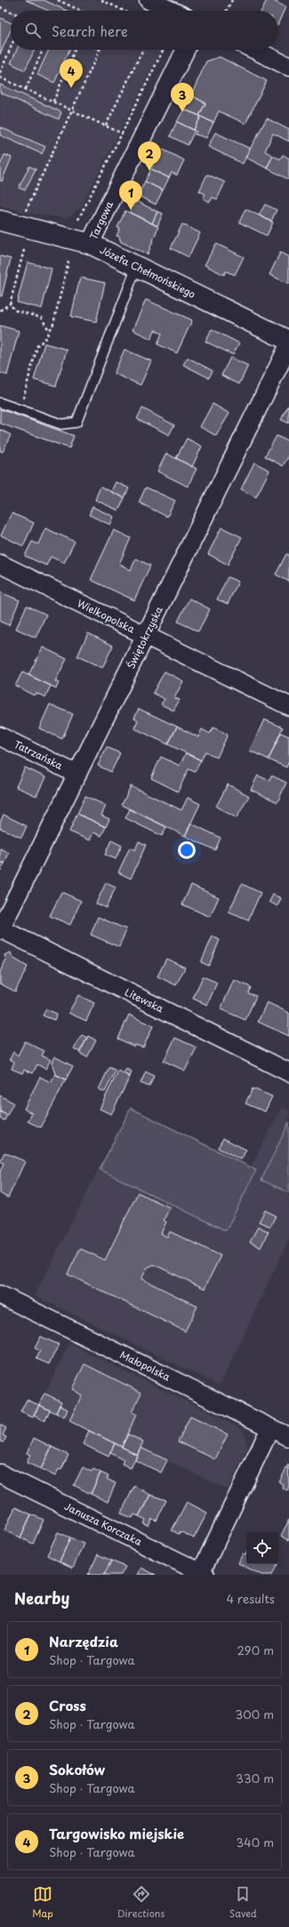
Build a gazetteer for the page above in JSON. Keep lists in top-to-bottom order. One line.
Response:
{"streets":{"street":["Targowa","Józefa Chełmońskiego","Wielkopolska","Świętokrzyska","Tatrzańska","Litewska","Małopolska","Janusza Korczaka"]},"crossings":[["Targowa","Józefa Chełmońskiego"],["Wielkopolska","Świętokrzyska"],["Świętokrzyska","Tatrzańska"],["Świętokrzyska","Litewska"]],"page":{"search":"Search here","pins":["4","3","2","1"],"heading":["Nearby","4 results"],"list":[{"mark":"1","name":"Narzędzia","note":"Shop · Targowa","value":"290 m"},{"mark":"2","name":"Cross","note":"Shop · Targowa","value":"300 m"},{"mark":"3","name":"Sokołów","note":"Shop · Targowa","value":"330 m"},{"mark":"4","name":"Targowisko miejskie","note":"Shop · Targowa","value":"340 m"}],"nav":["Map","Directions","Saved"]}}
